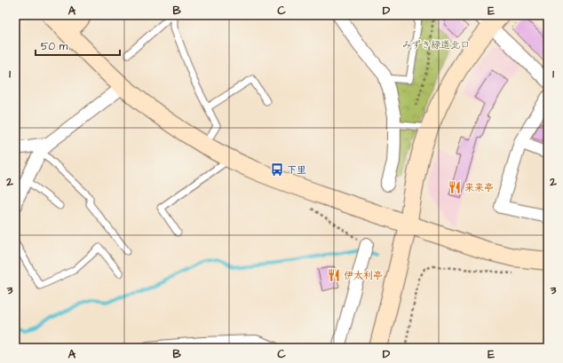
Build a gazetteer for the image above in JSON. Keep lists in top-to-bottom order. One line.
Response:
{"parks":["みずき緑道北口"],"places":{"bus stop":["下里"],"restaurant":["来来亭","伊太利亭"]},"scale_bar":"50 m","grid":{"columns":["A","B","C","D","E"],"rows":["1","2","3"]}}
